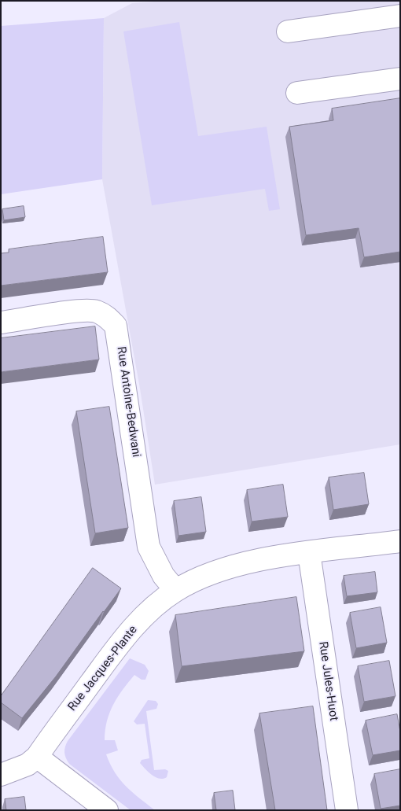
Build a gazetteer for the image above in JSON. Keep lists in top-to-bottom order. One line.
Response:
{"streets":{"street":["Rue Antoine-Bedwani","Rue Jacques-Plante","Rue Jules-Huot"]},"crossings":[["Rue Antoine-Bedwani","Rue Jacques-Plante"],["Rue Jacques-Plante","Rue Jules-Huot"]]}
